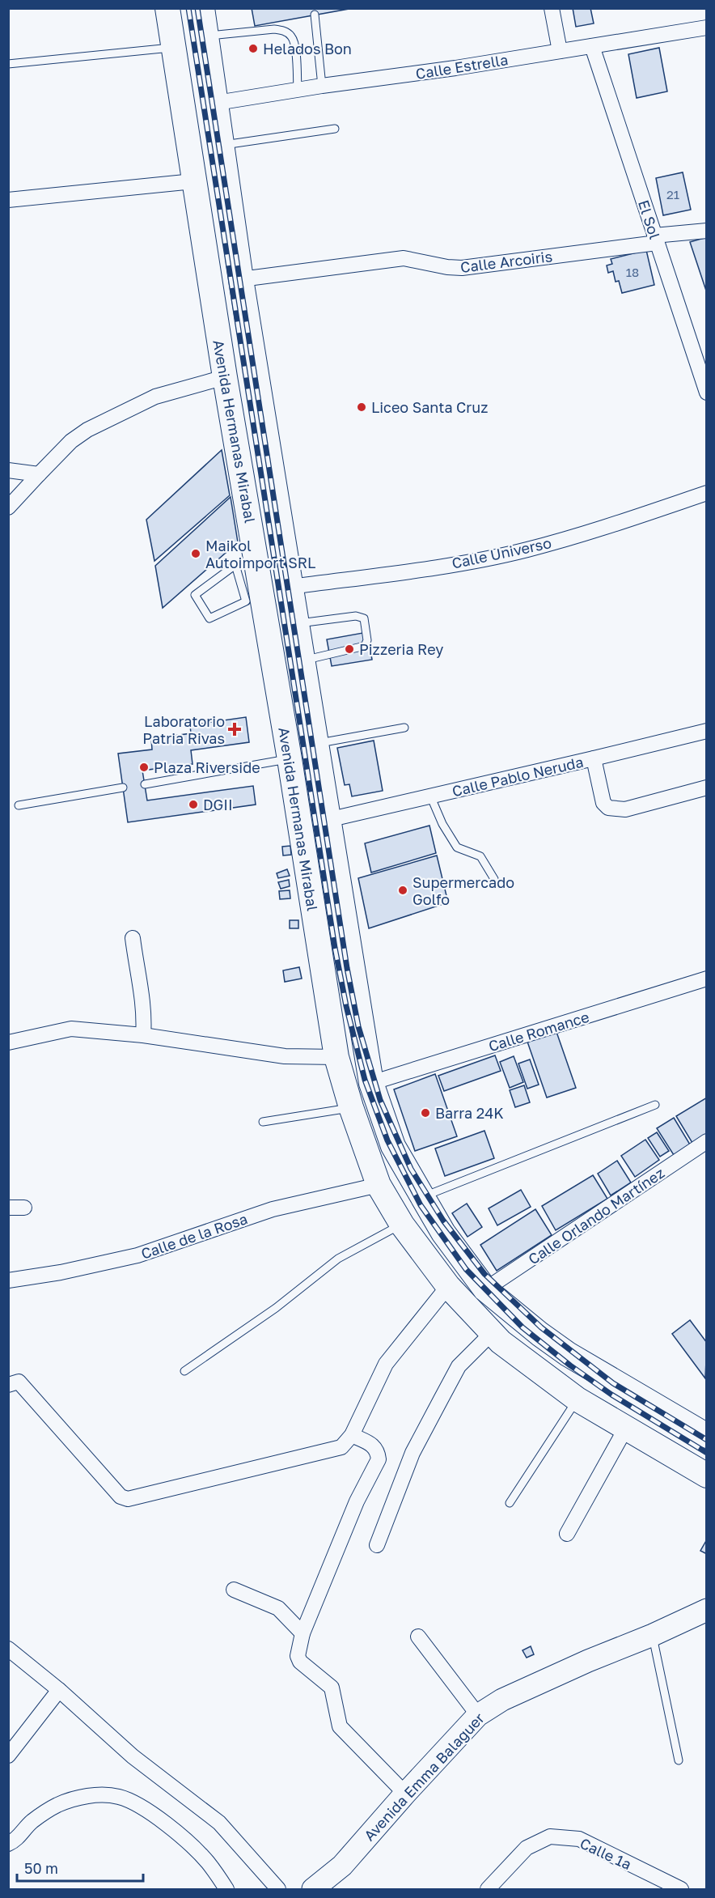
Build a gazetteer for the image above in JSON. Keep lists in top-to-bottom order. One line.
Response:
{"streets":{"main road":["Avenida Hermanas Mirabal"],"street":["Calle Estrella","El Sol","Calle Arcoiris","Calle Universo","Calle Pablo Neruda","Calle Romance","Calle Orlando Martínez","Calle de la Rosa","Avenida Emma Balaguer","Calle 1a"]},"crossings":[["Calle Estrella","El Sol"],["Calle Estrella","Avenida Hermanas Mirabal"],["El Sol","Calle Arcoiris"],["Calle Arcoiris","Avenida Hermanas Mirabal"],["Avenida Hermanas Mirabal","Calle Universo"],["Avenida Hermanas Mirabal","Calle Pablo Neruda"],["Avenida Hermanas Mirabal","Calle Romance"],["Avenida Hermanas Mirabal","Calle Orlando Martínez"],["Avenida Hermanas Mirabal","Calle de la Rosa"]],"places":{"other":["Helados Bon","Liceo Santa Cruz","Maikol Autoimport SRL","Pizzeria Rey","Plaza Riverside","DGII","Supermercado Golfo","Barra 24K"],"health":["Laboratorio Patria Rivas"]},"house_numbers":["21","18"],"scale_bar":"50 m"}
